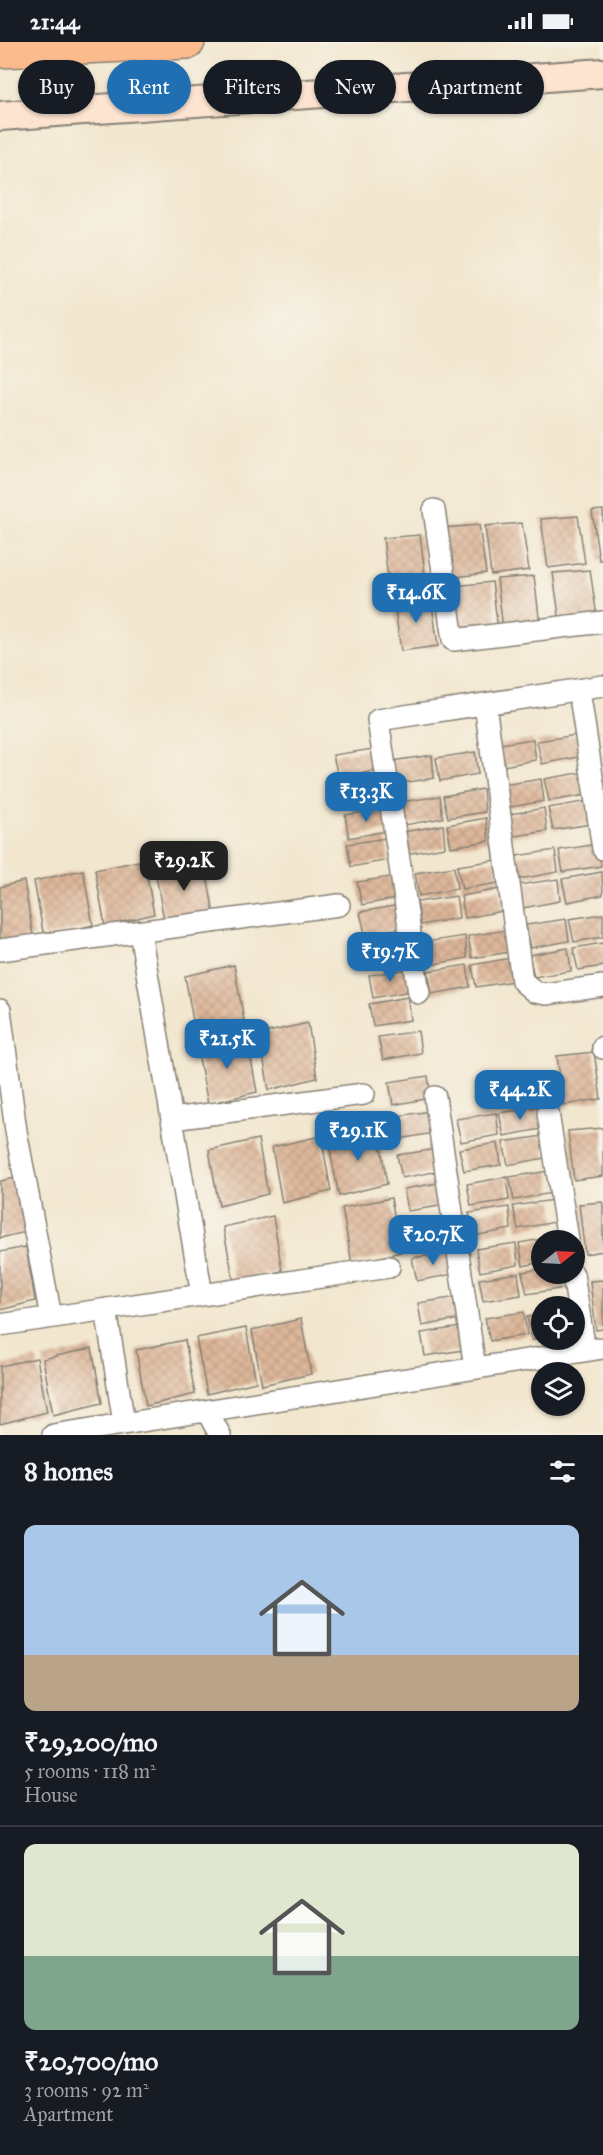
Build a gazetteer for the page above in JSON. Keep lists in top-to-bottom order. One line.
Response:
{"north":"right","page":{"status":"21:44","chip":["Buy","Rent","Filters","New","Apartment"],"price":["₹14.6K","₹13.3K","₹29.2K","₹19.7K","₹21.5K","₹44.2K","₹29.1K","₹20.7K"],"heading":"8 homes","list":[{"name":"₹29,200/mo","note":"5 rooms · 118 m² · House"},{"name":"₹20,700/mo","note":"3 rooms · 92 m² · Apartment"}]}}
